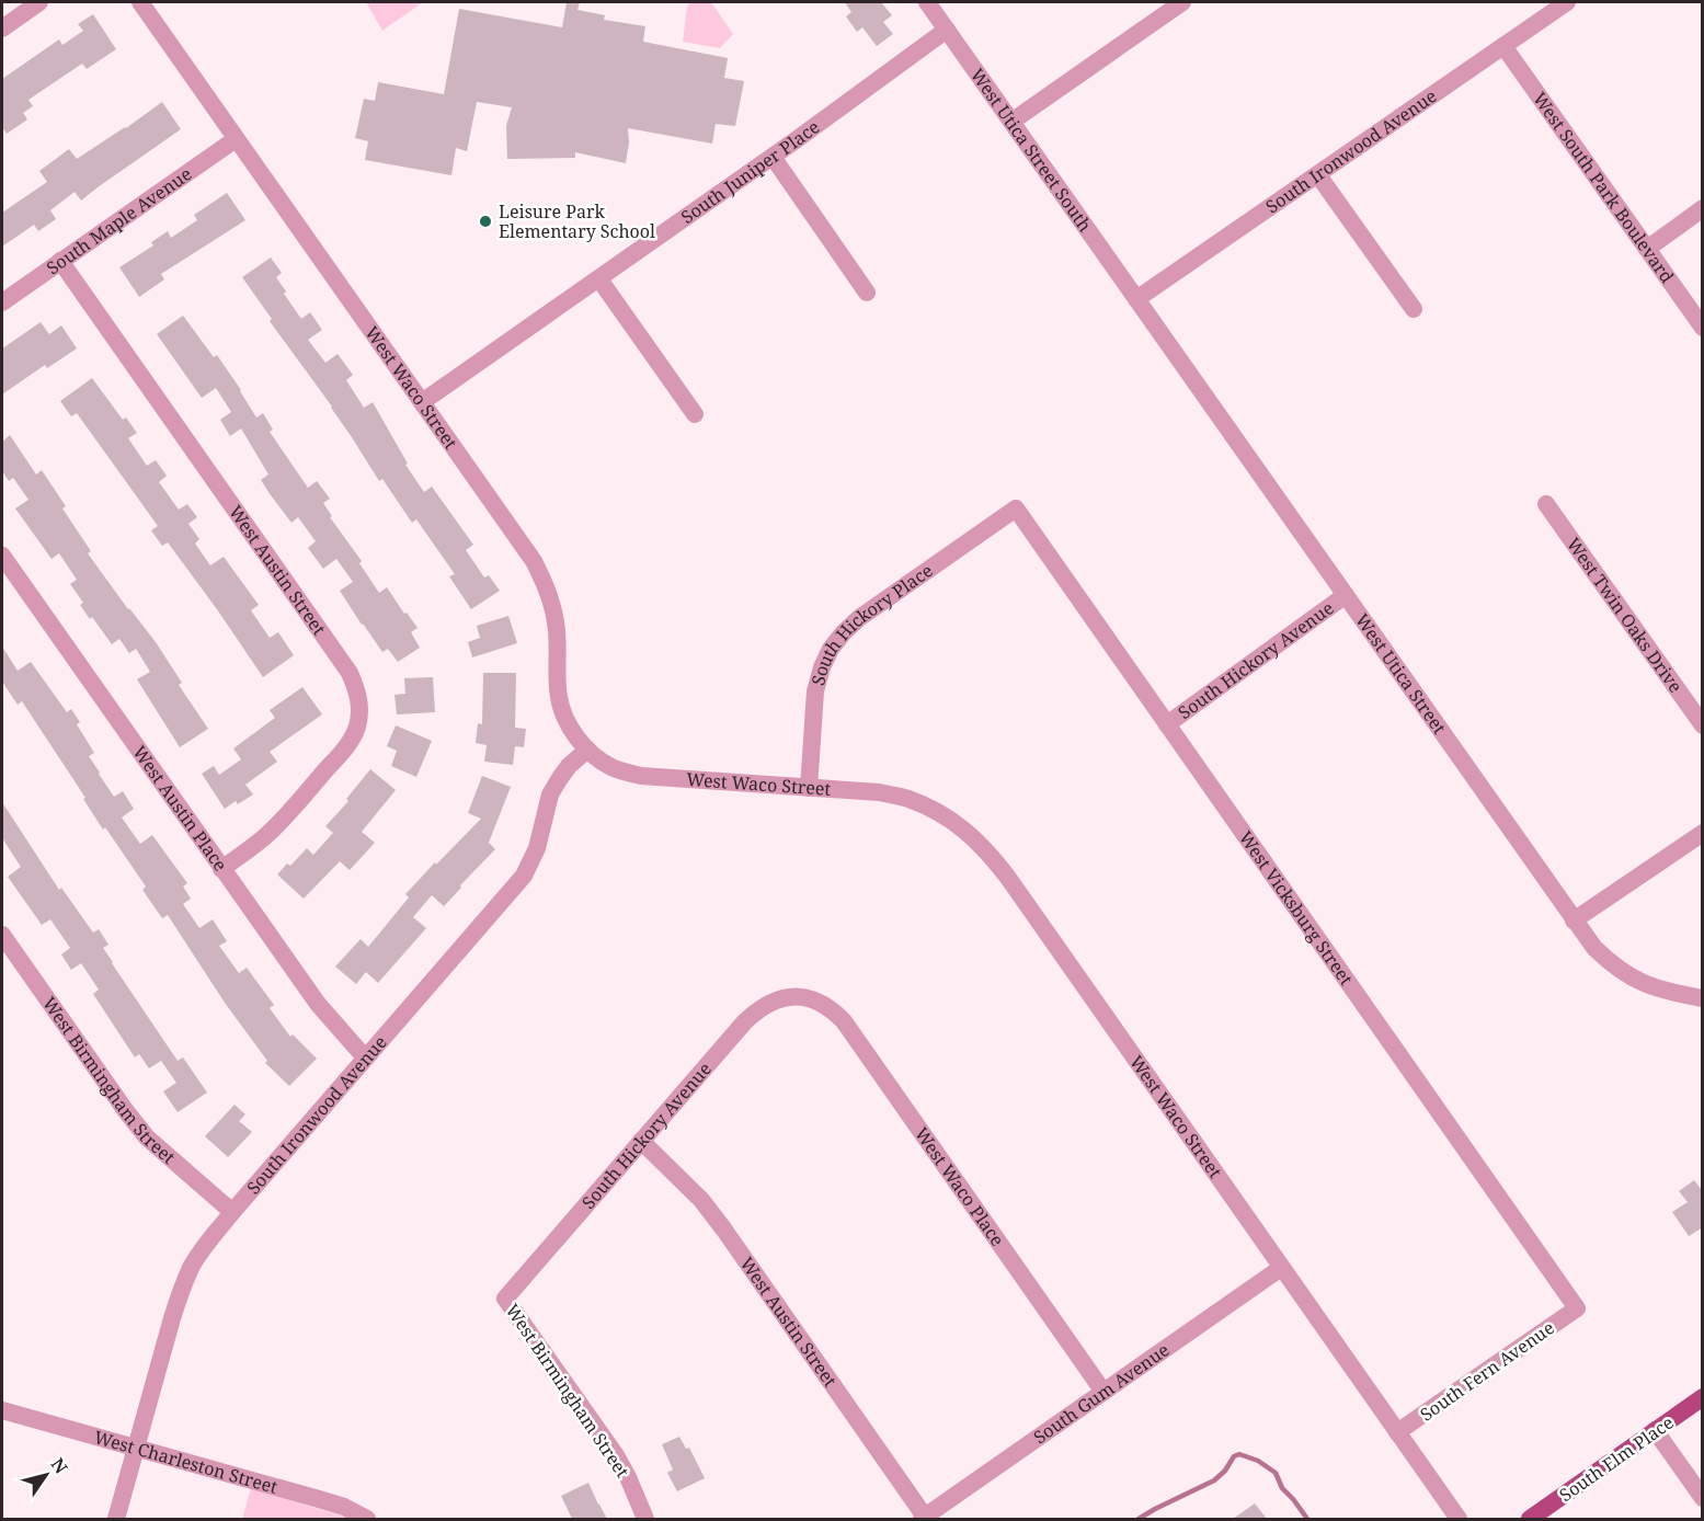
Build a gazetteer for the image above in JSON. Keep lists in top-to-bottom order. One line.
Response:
{"streets":{"main road":["South Elm Place"],"street":["West Utica Street South","South Ironwood Avenue","South Juniper Place","West South Park Boulevard","South Maple Avenue","West Waco Street","West Austin Street","West Twin Oaks Drive","South Hickory Place","South Hickory Avenue","West Utica Street","West Austin Place","West Vicksburg Street","West Birmingham Street","West Waco Place","South Fern Avenue","South Gum Avenue","West Charleston Street"]},"crossings":[["West Utica Street South","South Ironwood Avenue"],["West Utica Street South","South Juniper Place"],["West Utica Street South","West Utica Street"],["South Ironwood Avenue","West South Park Boulevard"],["South Ironwood Avenue","West Waco Street"],["South Ironwood Avenue","West Utica Street"],["South Ironwood Avenue","West Austin Place"],["South Ironwood Avenue","West Birmingham Street"],["South Ironwood Avenue","West Charleston Street"],["South Juniper Place","West Waco Street"],["South Maple Avenue","West Waco Street"],["South Maple Avenue","West Austin Street"],["West Waco Street","South Hickory Place"],["West Waco Street","South Fern Avenue"],["West Waco Street","South Gum Avenue"],["West Austin Street","South Hickory Avenue"],["West Austin Street","West Austin Place"],["West Austin Street","South Gum Avenue"],["South Hickory Place","West Vicksburg Street"],["South Hickory Avenue","West Utica Street"],["South Hickory Avenue","West Vicksburg Street"],["South Hickory Avenue","West Birmingham Street"],["South Hickory Avenue","West Waco Place"],["West Vicksburg Street","South Fern Avenue"],["West Waco Place","South Gum Avenue"]],"places":["Leisure Park Elementary School"],"north":"top right"}
